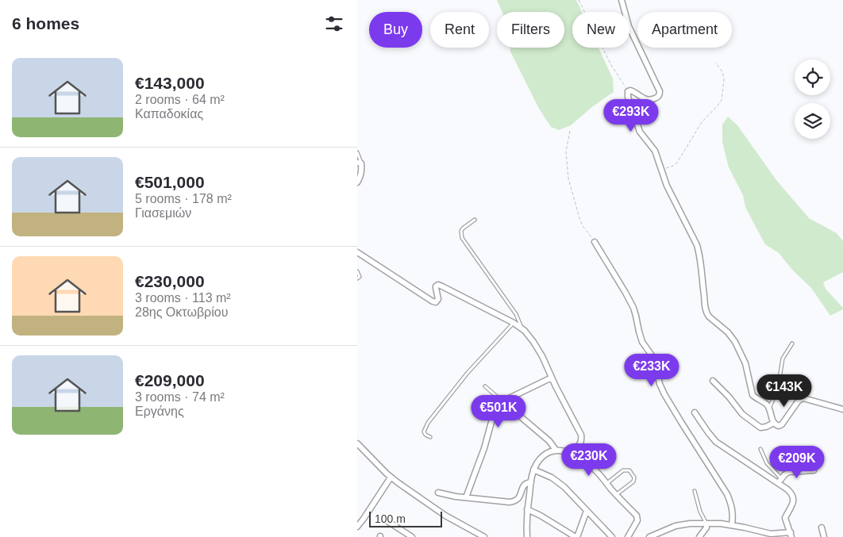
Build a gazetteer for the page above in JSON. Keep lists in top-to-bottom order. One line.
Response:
{"scale_bar":"100 m","page":{"heading":"6 homes","chip":["Buy","Rent","Filters","New","Apartment"],"list":[{"name":"€143,000","note":"2 rooms · 64 m² · Καπαδοκίας"},{"name":"€501,000","note":"5 rooms · 178 m² · Γιασεμιών"},{"name":"€230,000","note":"3 rooms · 113 m² · 28ης Οκτωβρίου"},{"name":"€209,000","note":"3 rooms · 74 m² · Εργάνης"}],"price":["€293K","€233K","€143K","€501K","€230K","€209K"],"scale":"100 m"}}
